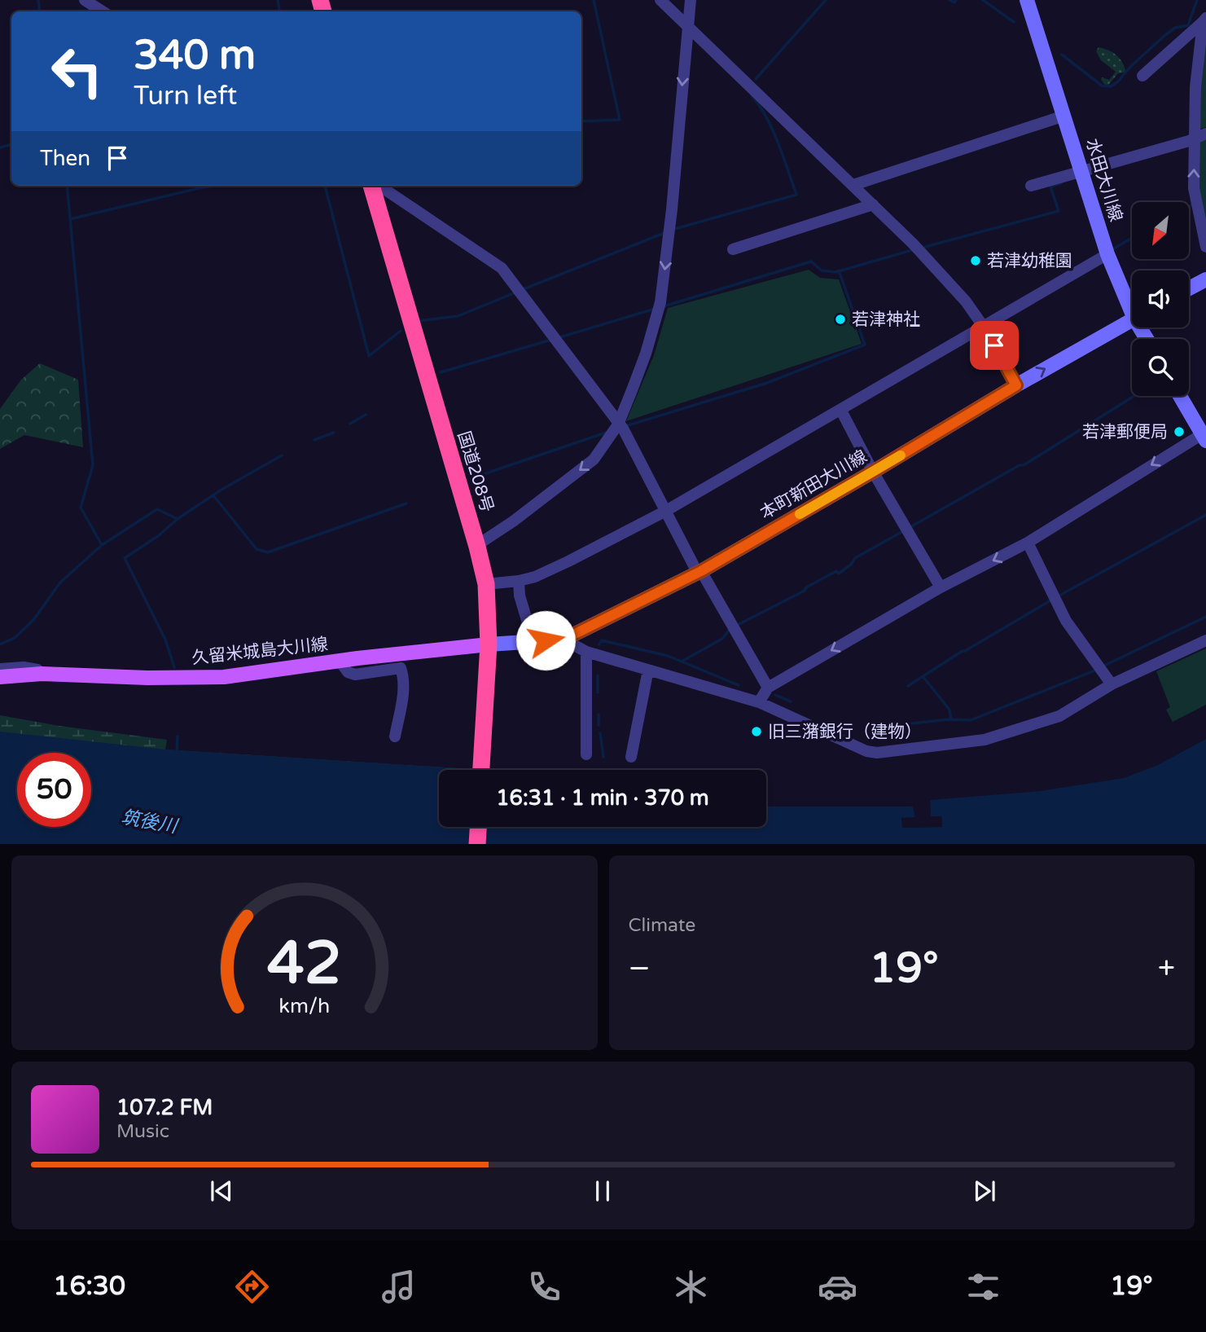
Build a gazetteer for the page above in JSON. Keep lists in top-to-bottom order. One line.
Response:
{"streets":{"highway":["国道208号"],"main road":["水田大川線","本町新田大川線","久留米城島大川線"]},"crossings":[["国道208号","本町新田大川線"],["国道208号","久留米城島大川線"],["本町新田大川線","久留米城島大川線"]],"water":["筑後川"],"places":["若津幼稚園","若津神社","若津郵便局","旧三潴銀行（建物）"],"north":"bottom left","page":{"turn":["340 m","Turn left"],"then":"Then","limit":"50","trip":"16:31 · 1 min · 370 m","tile":"Climate","heat":["−","19°","+"],"song":["107.2 FM","Music"],"tabs":["16:30","19°"],"gauge":["42","km/h"]}}
